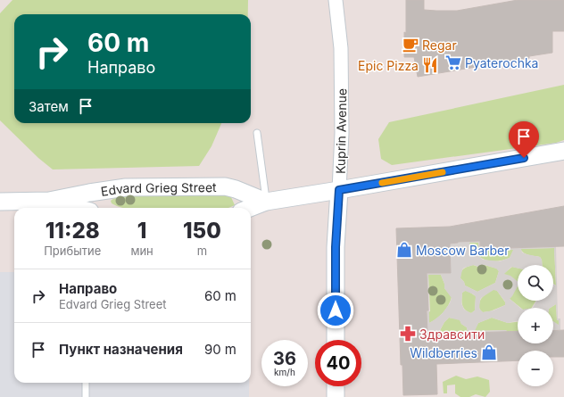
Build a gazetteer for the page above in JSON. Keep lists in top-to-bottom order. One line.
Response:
{"streets":{"street":["Kuprin Avenue","Edvard Grieg Street"]},"places":{"cafe":["Regar"],"supermarket":["Pyaterochka"],"restaurant":["Epic Pizza"],"shop":["Moscow Barber","Wildberries"],"pharmacy":["Здравсити"]},"page":{"turn":["60 m","Направо"],"then":"Затем","eta":["11:28","Прибытие","1","мин","150","m"],"map_buttons":["+","−"],"list":[{"name":"Направо","note":"Edvard Grieg Street","value":"60 m"},{"name":"Пункт назначения","value":"90 m"}],"speed":"36 km/h","limit":"40"}}
